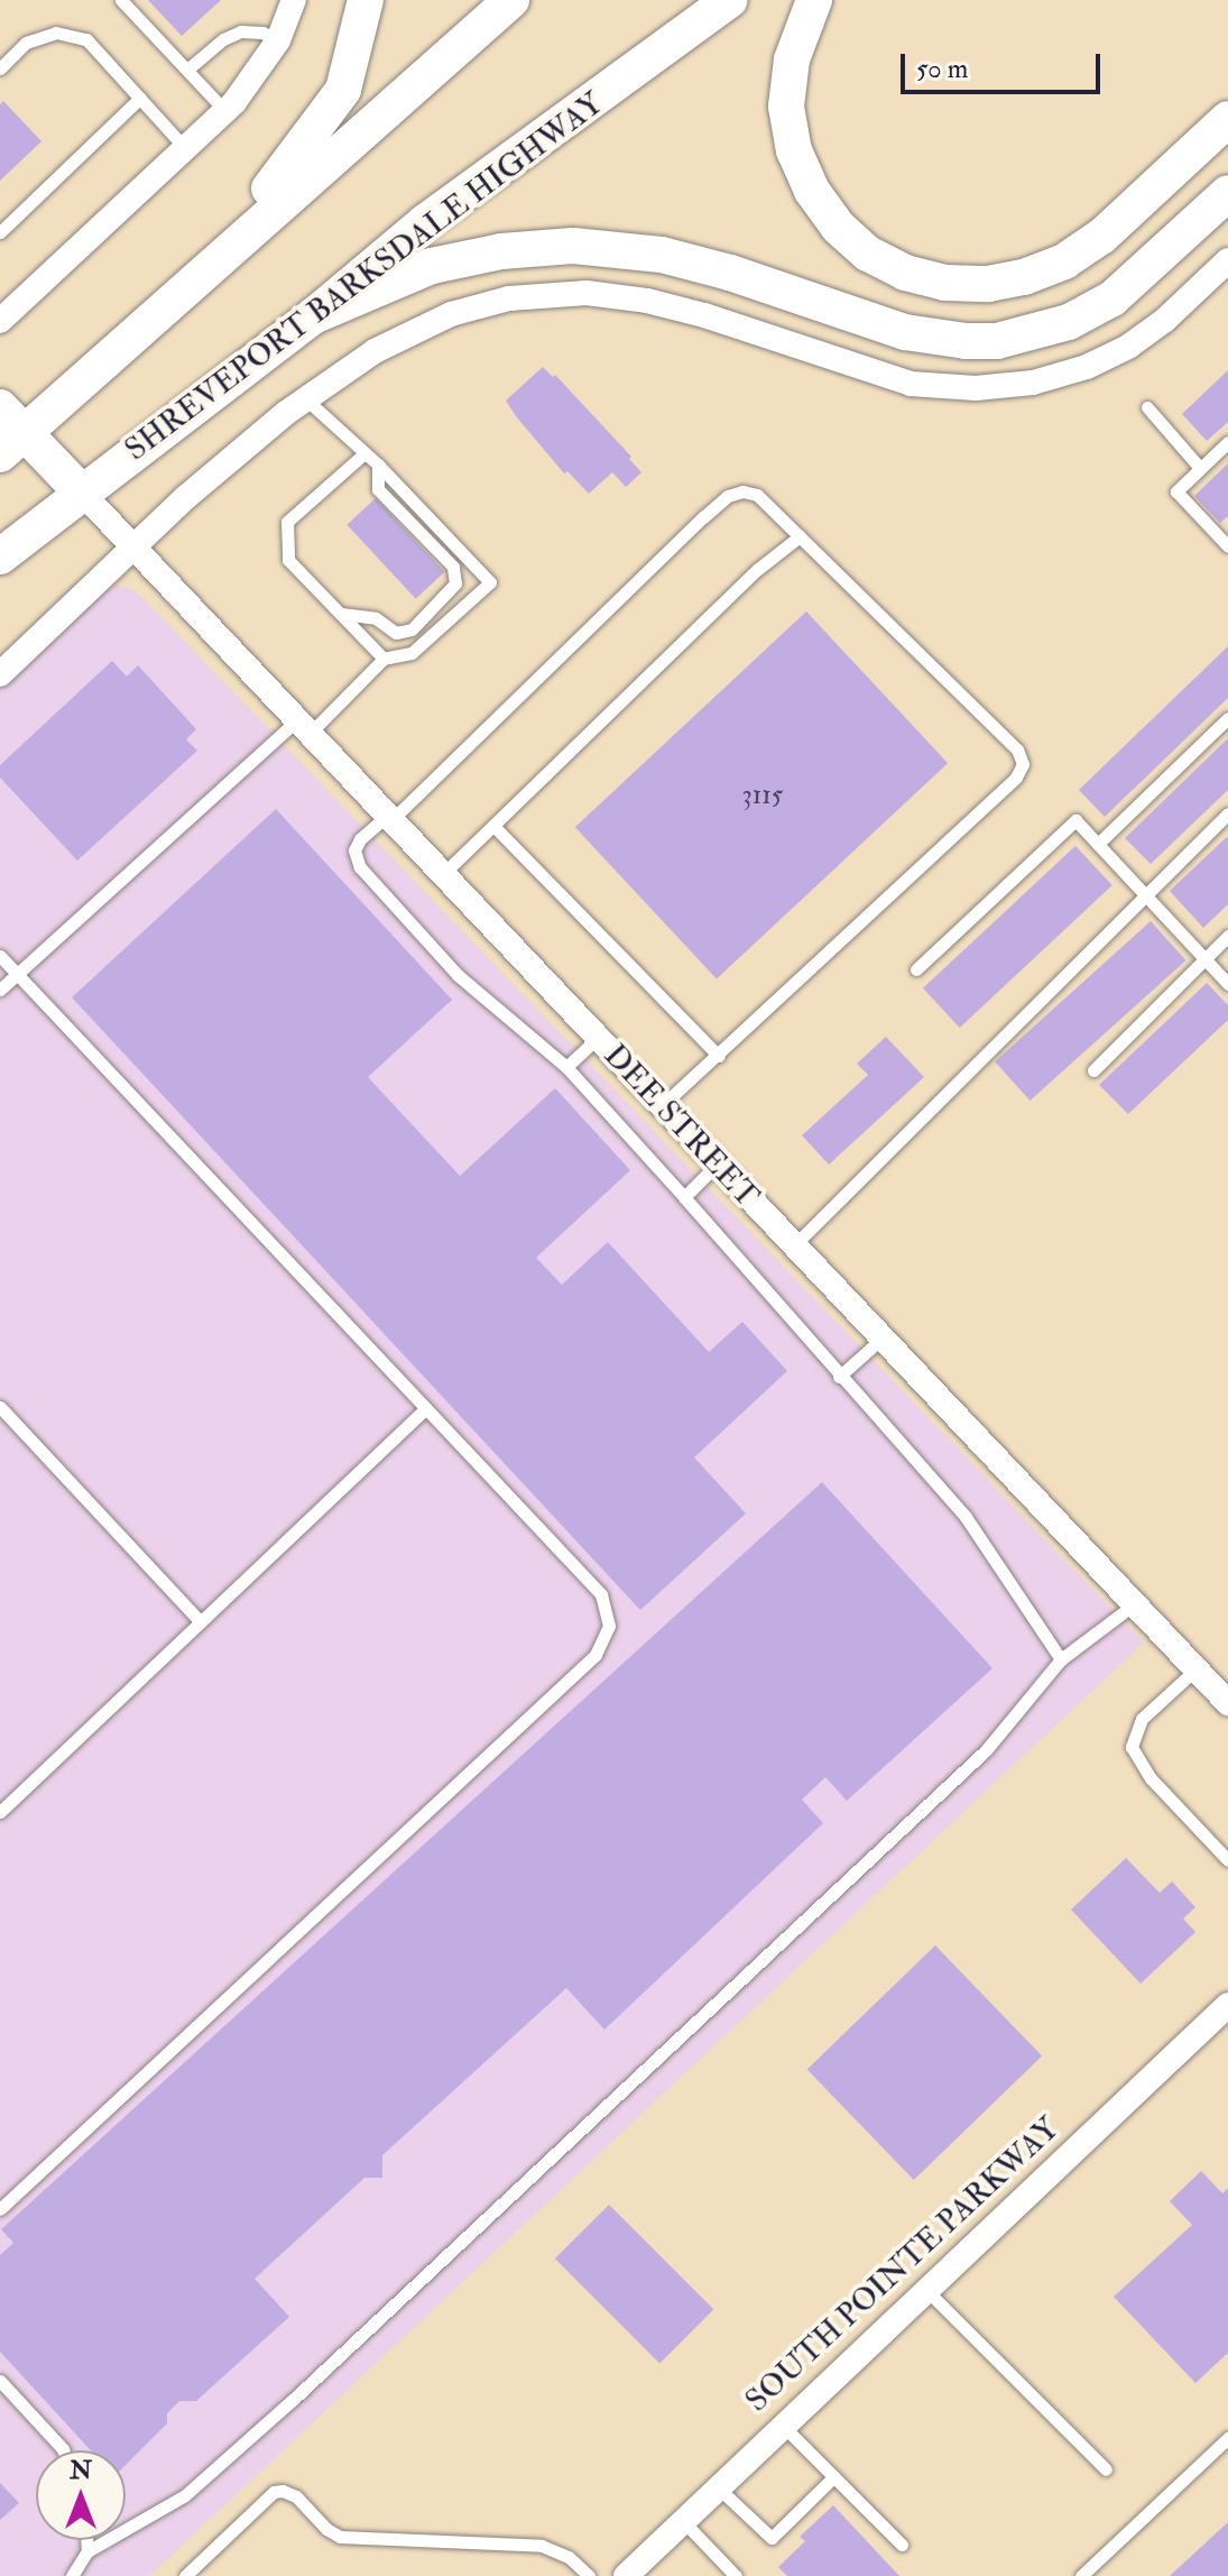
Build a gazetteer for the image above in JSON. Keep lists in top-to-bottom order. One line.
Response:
{"streets":{"main road":["SHREVEPORT BARKSDALE HIGHWAY"],"street":["DEE STREET","SOUTH POINTE PARKWAY"]},"crossings":[["SHREVEPORT BARKSDALE HIGHWAY","DEE STREET"]],"house_numbers":["3115"],"scale_bar":"50 m","north":"top"}
